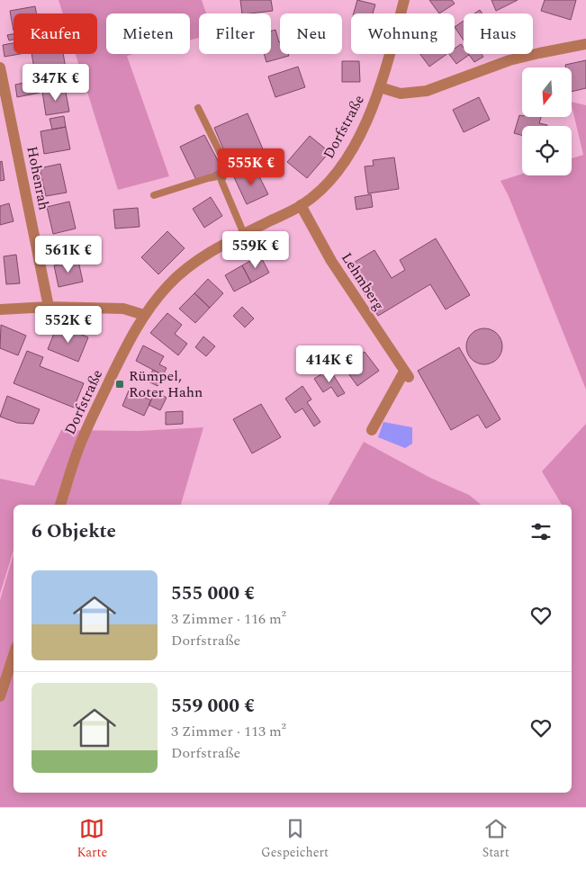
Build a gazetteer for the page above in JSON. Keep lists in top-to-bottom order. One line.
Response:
{"streets":{"street":["Dorfstraße","Hohenrah","Lehmberg"]},"crossings":[["Dorfstraße","Lehmberg"]],"places":{"transit":["Rümpel, Roter Hahn"]},"north":"bottom","page":{"chip":["Kaufen","Mieten","Filter","Neu","Wohnung","Haus"],"price":["347K €","555K €","559K €","561K €","552K €","414K €"],"heading":"6 Objekte","list":[{"name":"555 000 €","note":"3 Zimmer · 116 m² · Dorfstraße"},{"name":"559 000 €","note":"3 Zimmer · 113 m² · Dorfstraße"}],"tabs":["Karte","Gespeichert","Start"]}}
